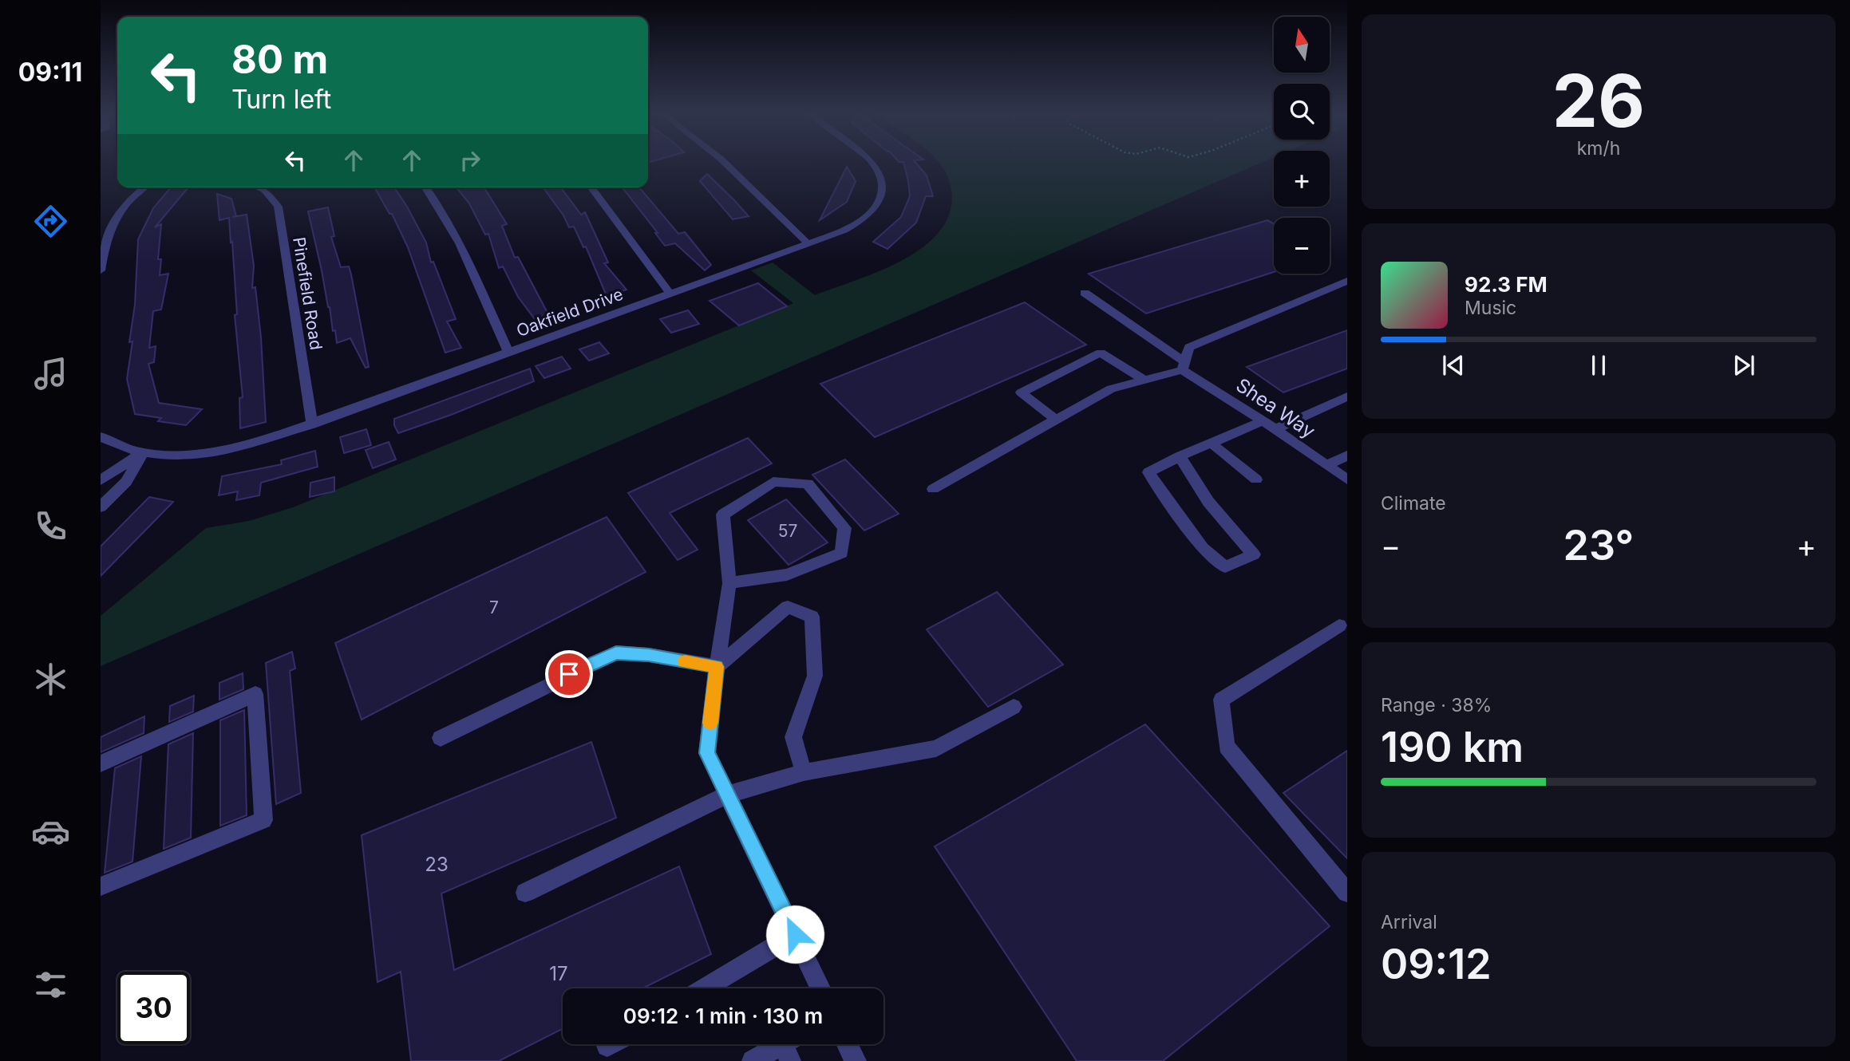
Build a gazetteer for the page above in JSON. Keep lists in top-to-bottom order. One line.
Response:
{"streets":{"street":["Pinefield Road","Oakfield Drive","Shea Way"]},"crossings":[["Pinefield Road","Oakfield Drive"]],"house_numbers":["57","7","23","17"],"north":"top","page":{"tabs":"09:11","tile":[["26","km/h"],"Climate",["Range · 38%","190 km"],["Arrival","09:12"]],"map_buttons":["+","−"],"turn":["80 m","Turn left"],"song":["92.3 FM","Music"],"heat":["−","23°","+"],"limit":"30","trip":"09:12 · 1 min · 130 m"}}
